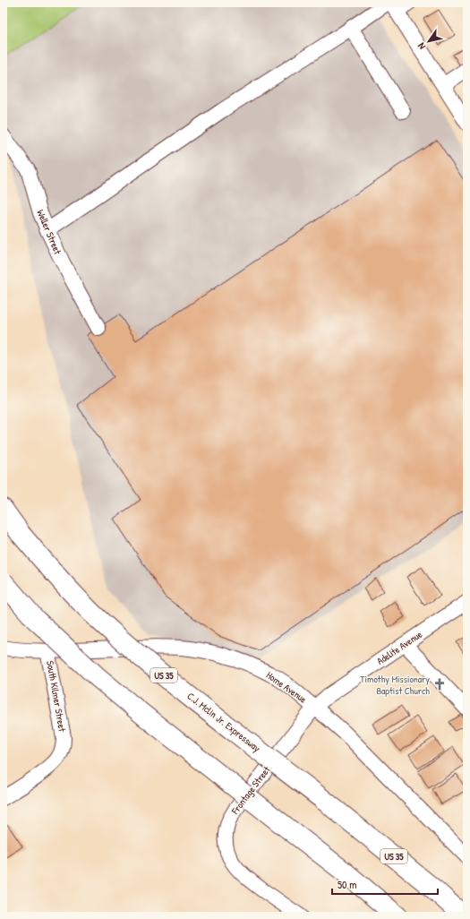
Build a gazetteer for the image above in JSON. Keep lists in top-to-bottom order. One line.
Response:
{"streets":{"highway":["US 35","C.J. Mclin Jr. Expressway"],"street":["Weller Street","Adelite Avenue","Home Avenue","South Kilmer Street","Frontage Street"]},"crossings":[["Adelite Avenue","Home Avenue"],["Adelite Avenue","Frontage Street"],["Home Avenue","South Kilmer Street"],["Home Avenue","Frontage Street"]],"places":{"church":["Timothy Missionary Baptist Church"]},"scale_bar":"50 m","north":"bottom left"}
